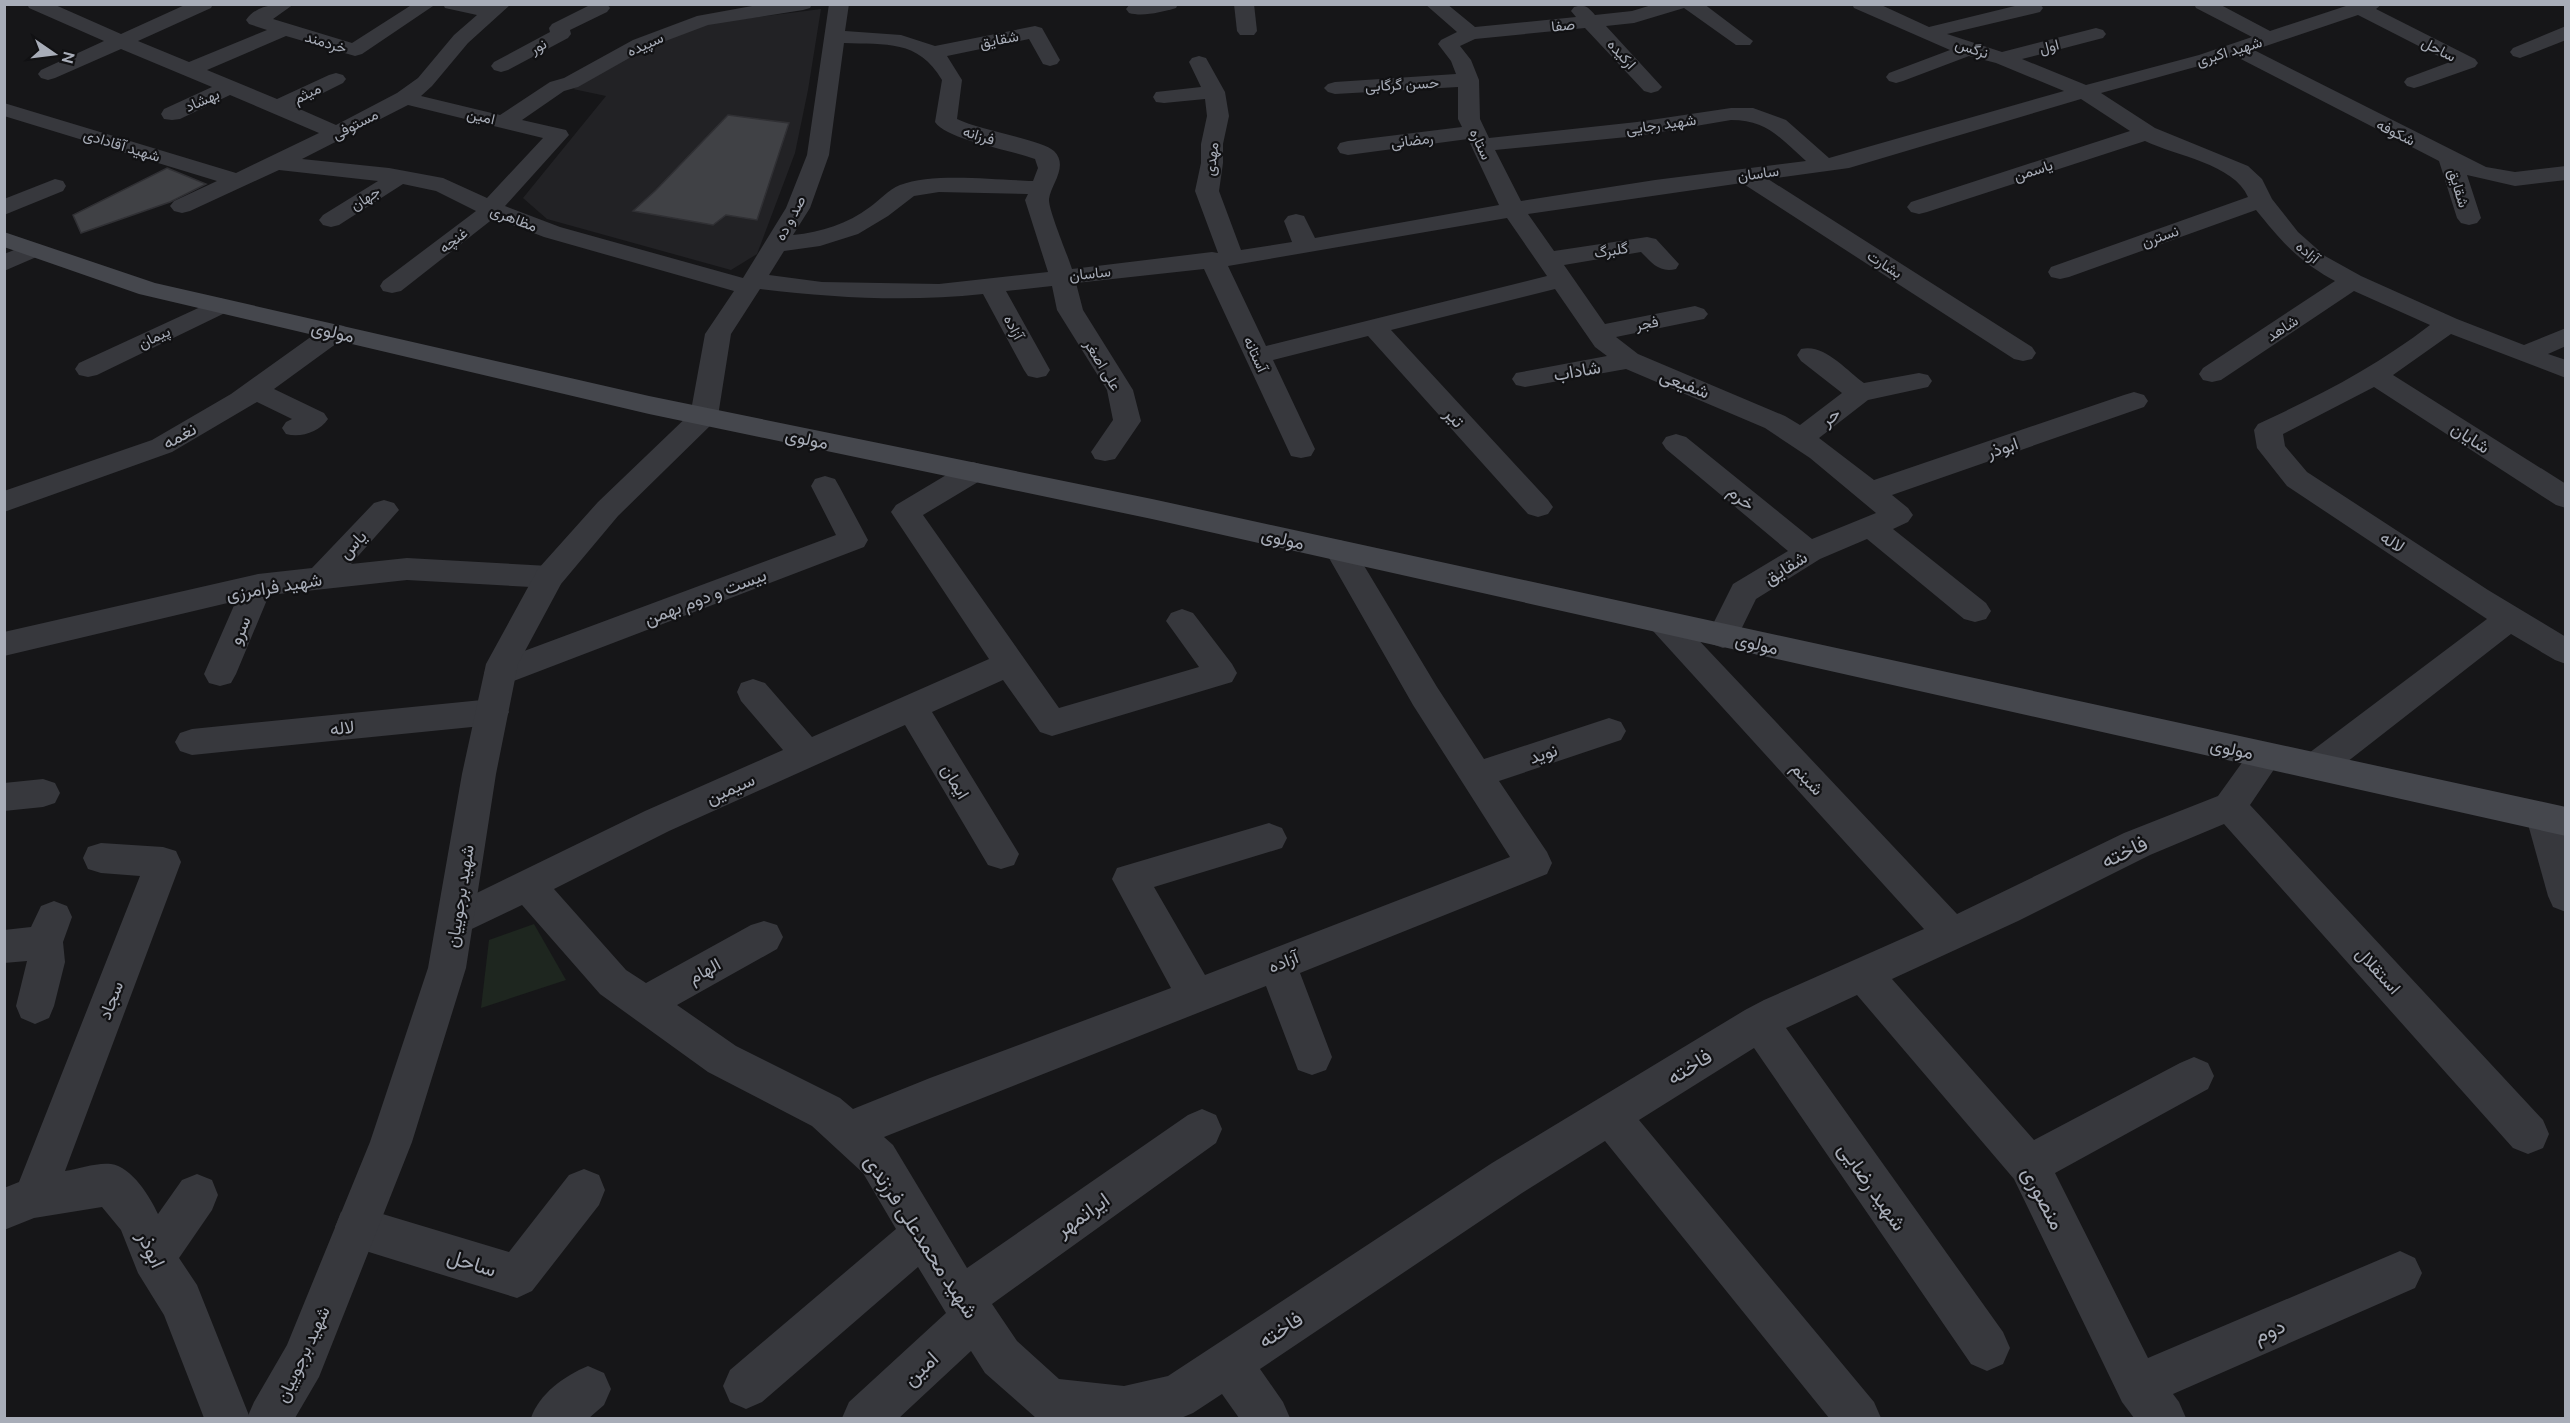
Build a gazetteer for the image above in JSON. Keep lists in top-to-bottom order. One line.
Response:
{"streets":{"main road":["مولوی"],"street":["صفا","شقایق","خردمند","سپیده","نور","اول","نرگس","ساحل","شهید اکبری","ارکیده","حسن گرگابی","میثم","بهشاد","امین","مستوفی","شهید رجایی","شکوفه","فرزانه","رمضانی","ستاره","شهید آقادادی","مهدی","یاسمن","ساسان","جهان","مظاهری","صد و ده","نسترن","غنچه","گلبرگ","آزاده","بشارت","فجر","شاهد","پیمان","آستانه","علی اصغر","شاداب","شفیعی","حر","تیر","نغمه","شایان","ابوذر","خرم","لاله","یاس","شهید فرامرزی","بیست و دوم بهمن","سرو","نوید","شبنم","ایمان","سیمین","فاخته","شهید برجوییان","الهام","استقلال","سجاد","شهید رضایی","منصوری","ایرانمهر","شهید محمدعلی فرزندی","دوم"]},"crossings":[["صفا","ارکیده"],["صفا","ستاره"],["شقایق","شکوفه"],["شقایق","فرزانه"],["شقایق","مولوی"],["شقایق","شفیعی"],["شقایق","خرم"],["سپیده","امین"],["اول","نرگس"],["نرگس","شهید اکبری"],["نرگس","ساسان"],["نرگس","آزاده"],["ساحل","شهید اکبری"],["ساحل","شهید برجوییان"],["شهید اکبری","شکوفه"],["شهید اکبری","ساسان"],["شهید اکبری","آزاده"],["حسن گرگابی","ستاره"],["امین","مستوفی"],["امین","غنچه"],["امین","ایرانمهر"],["امین","شهید محمدعلی فرزندی"],["مستوفی","شهید آقادادی"],["مستوفی","مظاهری"],["شهید رجایی","رمضانی"],["شهید رجایی","ستاره"],["شهید رجایی","ساسان"],["فرزانه","ساسان"],["فرزانه","صد و ده"],["فرزانه","علی اصغر"],["رمضانی","ستاره"],["ستاره","ساسان"],["ستاره","شفیعی"],["مهدی","ساسان"],["مهدی","آستانه"],["یاسمن","آزاده"],["ساسان","مظاهری"],["ساسان","صد و ده"],["ساسان","آزاده"],["ساسان","بشارت"],["ساسان","آستانه"],["ساسان","علی اصغر"],["ساسان","شفیعی"],["جهان","مظاهری"],["مظاهری","صد و ده"],["مظاهری","غنچه"],["صد و ده","مولوی"],["صد و ده","شهید برجوییان"],["نسترن","آزاده"],["گلبرگ","شفیعی"],["آزاده","شاهد"],["آزاده","مولوی"],["آزاده","لاله"],["آزاده","نوید"],["آزاده","شهید محمدعلی فرزندی"],["فجر","شفیعی"],["مولوی","پیمان"],["مولوی","نغمه"],["مولوی","شبنم"],["مولوی","شهید برجوییان"],["شاداب","شفیعی"],["شفیعی","حر"],["شفیعی","ابوذر"],["شایان","لاله"],["ابوذر","سجاد"],["لاله","شهید برجوییان"],["یاس","شهید فرامرزی"],["شهید فرامرزی","سرو"],["شهید فرامرزی","شهید برجوییان"],["بیست و دوم بهمن","شهید برجوییان"],["شبنم","فاخته"],["ایمان","سیمین"],["سیمین","شهید برجوییان"],["سیمین","شهید محمدعلی فرزندی"],["فاخته","استقلال"],["فاخته","شهید رضایی"],["فاخته","منصوری"],["فاخته","شهید محمدعلی فرزندی"],["الهام","شهید محمدعلی فرزندی"],["منصوری","دوم"],["ایرانمهر","شهید محمدعلی فرزندی"]],"north":"right"}
